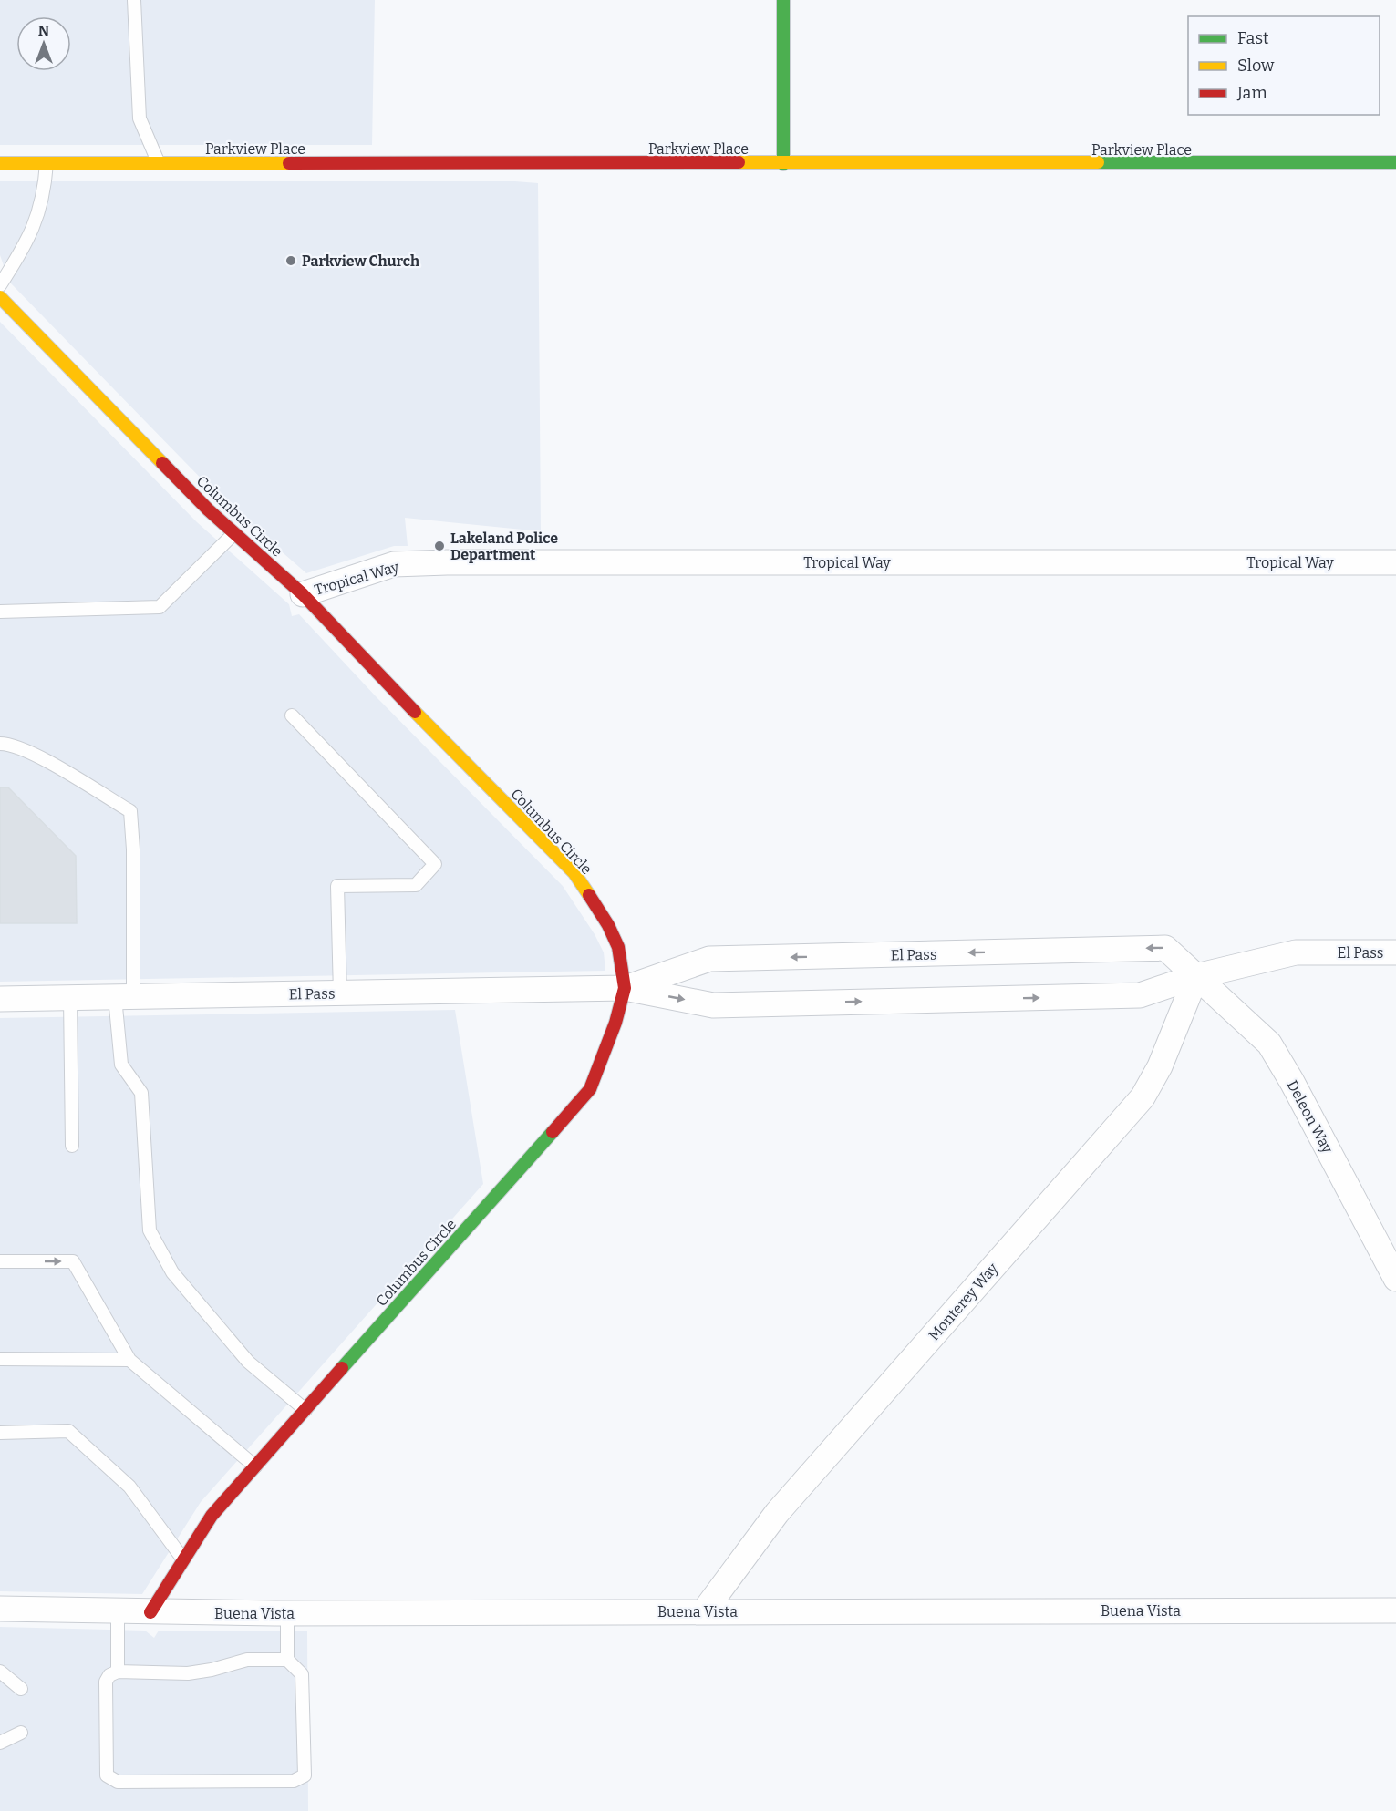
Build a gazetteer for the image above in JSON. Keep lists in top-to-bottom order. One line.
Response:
{"streets":{"street":["Parkview Place","Columbus Circle","Tropical Way","El Pass","Deleon Way","Monterey Way","Buena Vista"]},"crossings":[["Columbus Circle","Tropical Way"],["Columbus Circle","El Pass"],["Columbus Circle","Buena Vista"],["El Pass","Deleon Way"],["El Pass","Monterey Way"],["Deleon Way","Monterey Way"],["Monterey Way","Buena Vista"]],"places":["Parkview Church","Lakeland Police Department"],"legend":["Fast","Slow","Jam"],"north":"top"}
